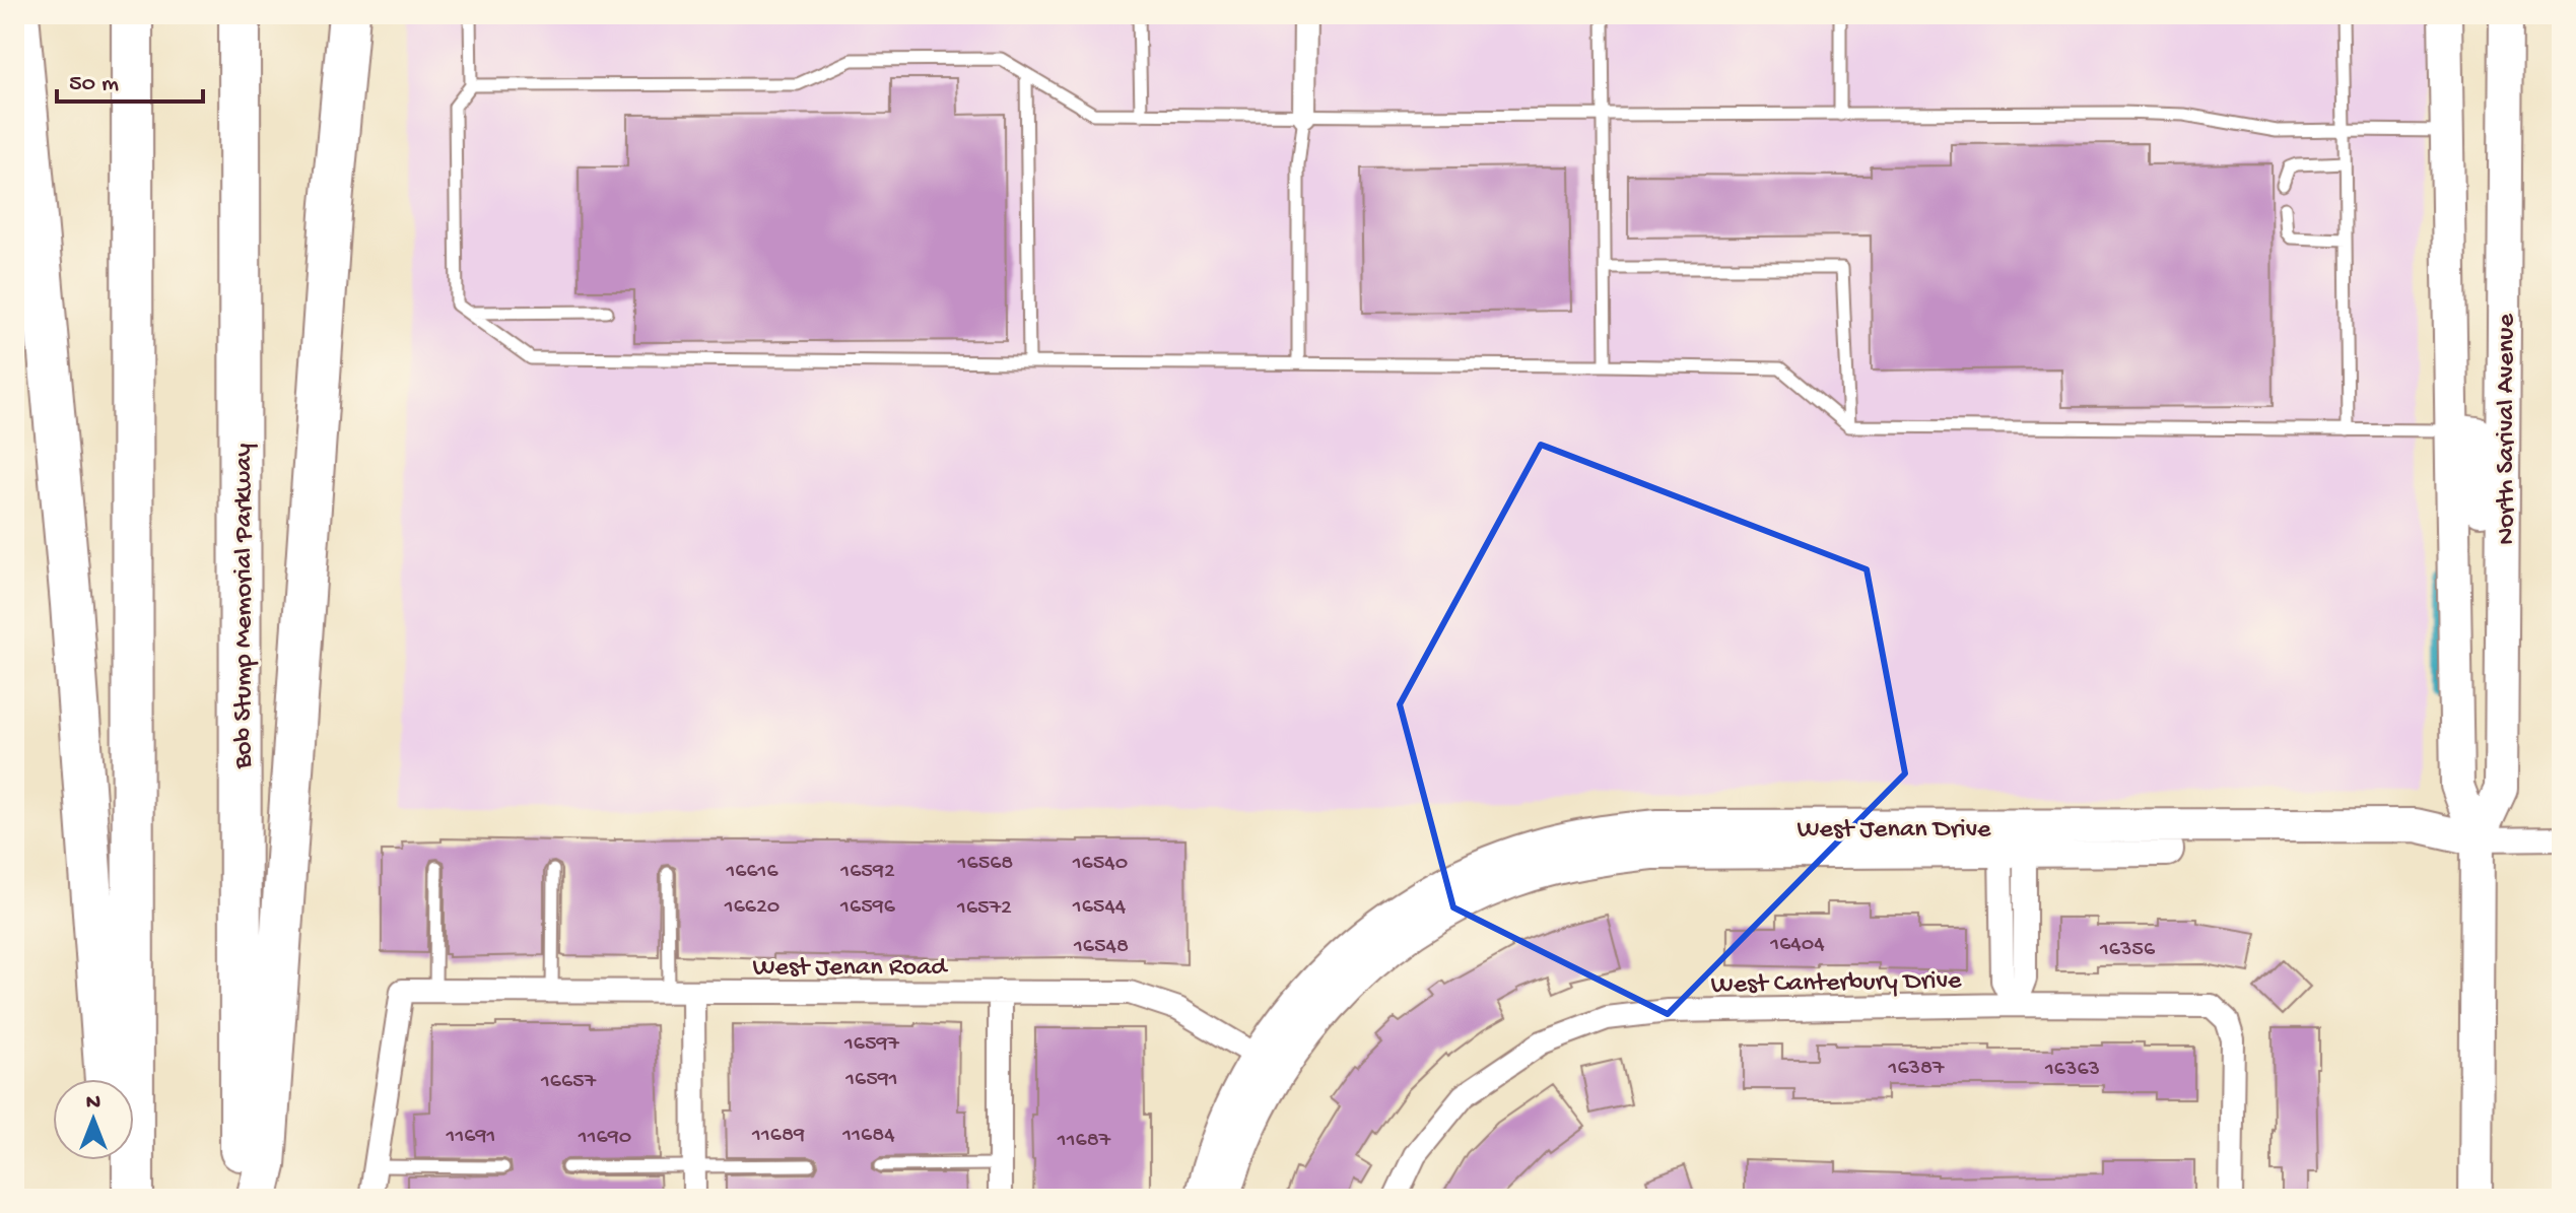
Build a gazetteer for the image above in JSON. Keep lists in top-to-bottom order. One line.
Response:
{"streets":{"highway":["Bob Stump Memorial Parkway"],"main road":["North Sarival Avenue","West Jenan Drive"],"street":["West Jenan Road","West Canterbury Drive"]},"crossings":[["North Sarival Avenue","West Jenan Drive"],["West Jenan Drive","West Jenan Road"]],"house_numbers":["16568","16540","16616","16592","16620","16596","16544","16572","16404","16548","16356","16597","16387","16363","16591","16657","11689","11684","11691","11690","11687"],"scale_bar":"50 m","north":"top"}
